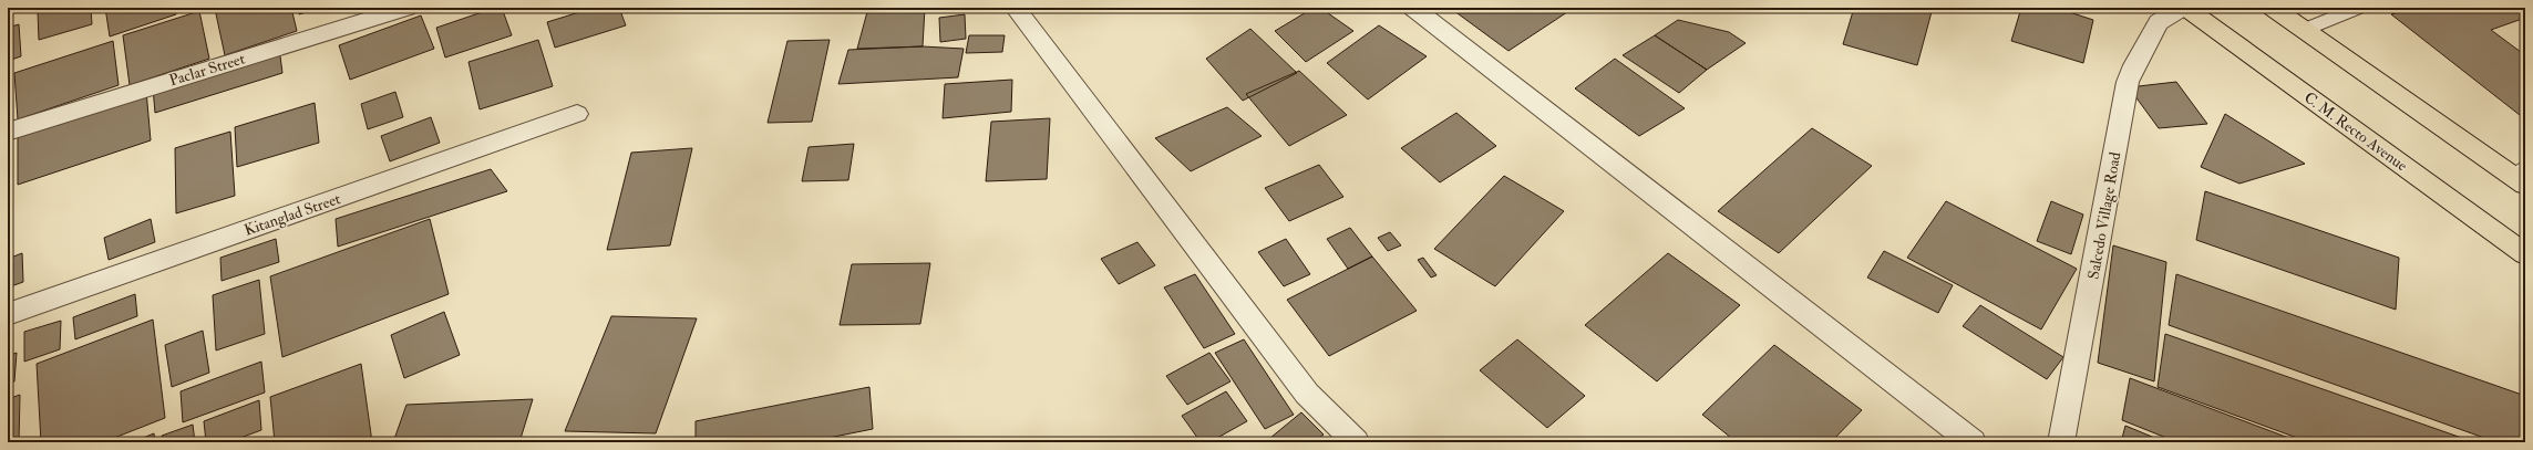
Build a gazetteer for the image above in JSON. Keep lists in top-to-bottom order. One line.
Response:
{"streets":{"highway":["C. M. Recto Avenue"],"street":["Paclar Street","Kitanglad Street","Salcedo Village Road"]}}
